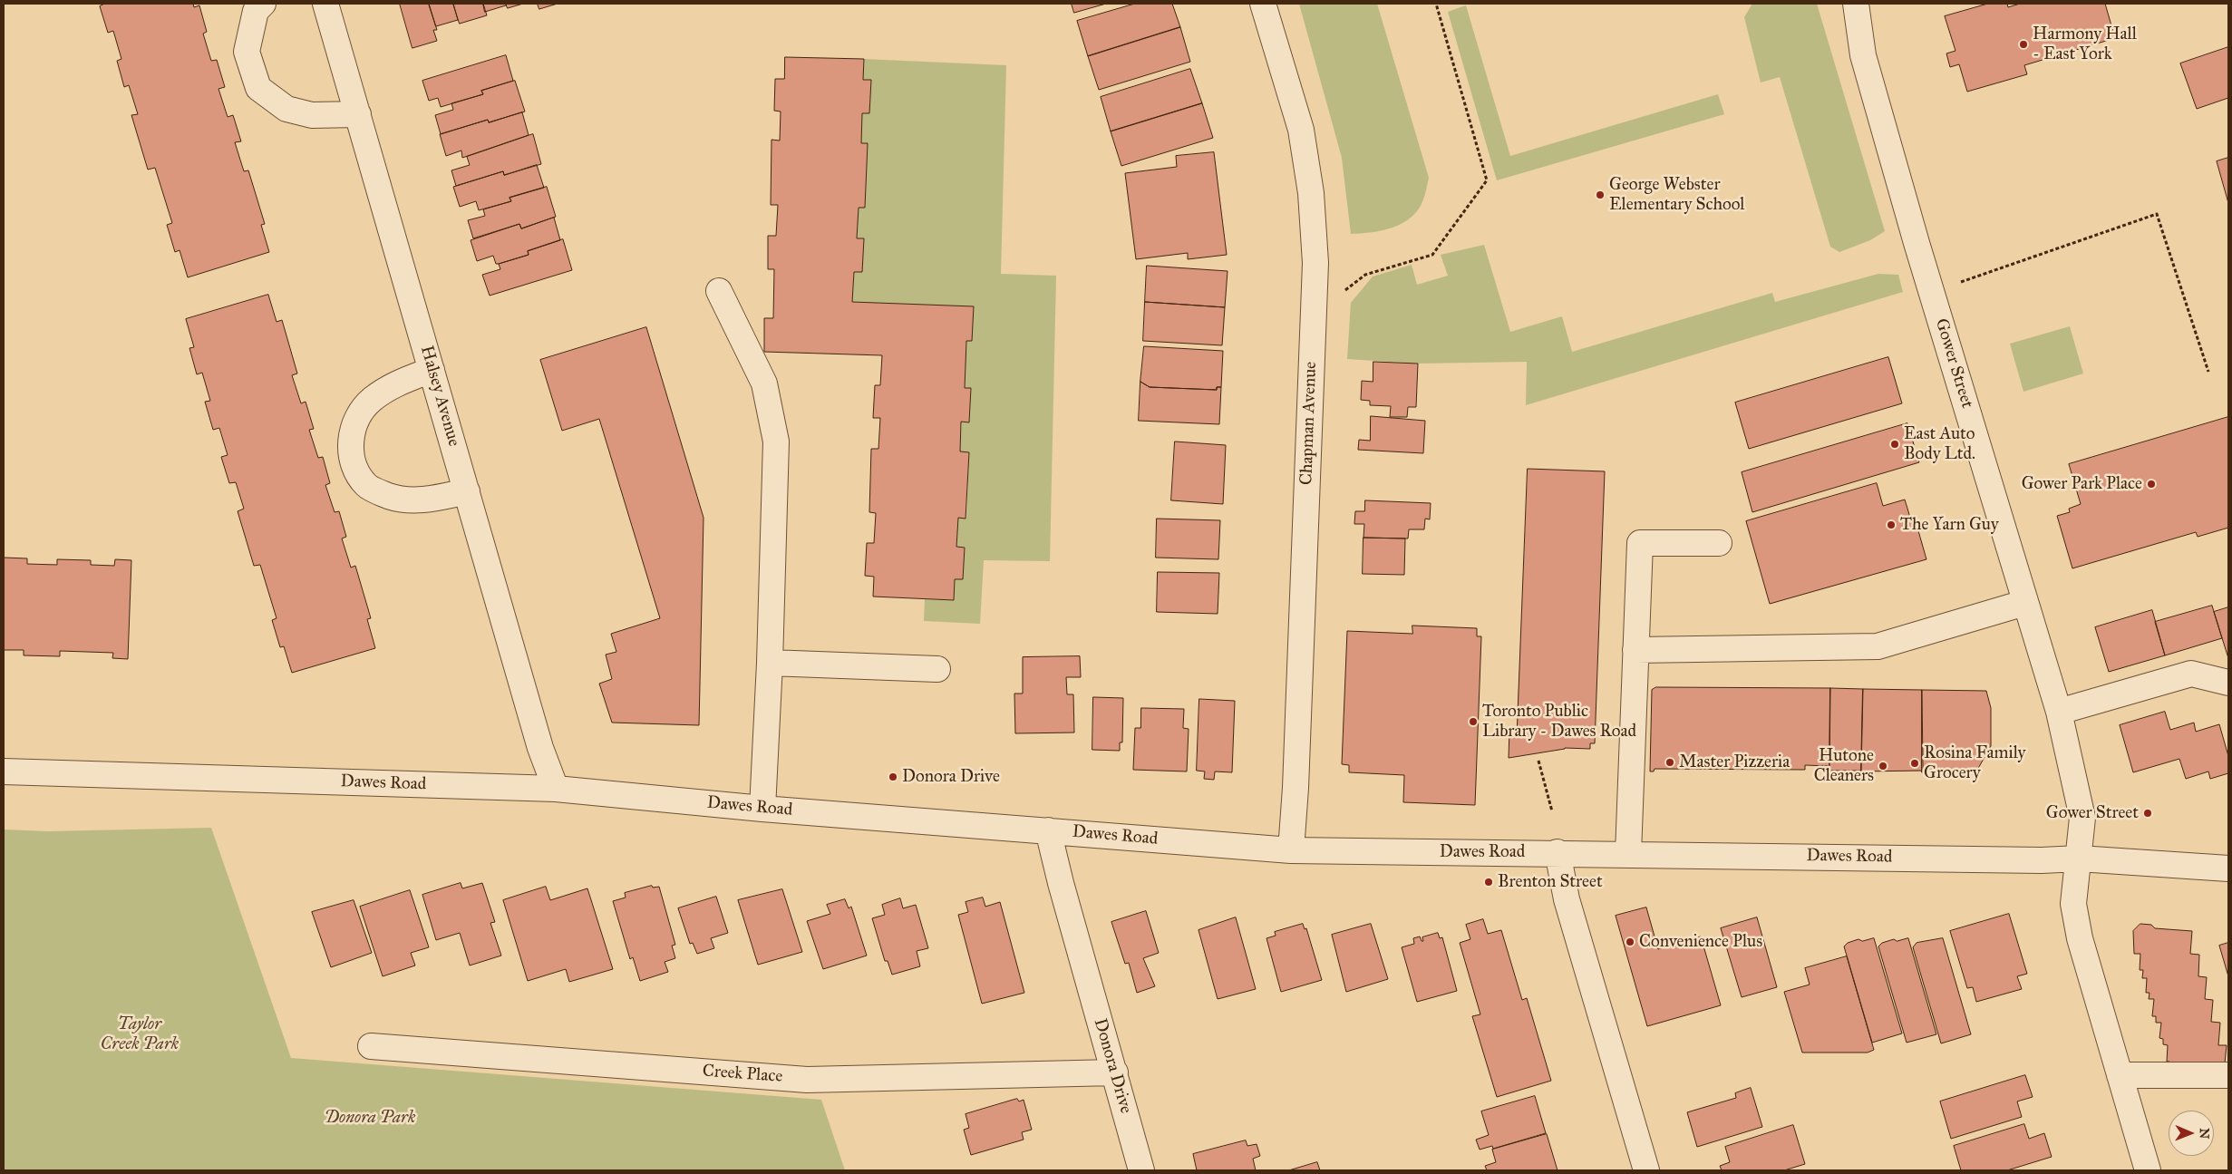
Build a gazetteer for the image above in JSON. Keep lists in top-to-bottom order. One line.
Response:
{"streets":{"street":["Gower Street","Halsey Avenue","Chapman Avenue","Dawes Road","Donora Drive","Creek Place"]},"crossings":[["Gower Street","Dawes Road"],["Halsey Avenue","Dawes Road"],["Chapman Avenue","Dawes Road"],["Dawes Road","Donora Drive"],["Donora Drive","Creek Place"]],"parks":["Taylor Creek Park","Donora Park"],"places":["Harmony Hall - East York","George Webster Elementary School","East Auto Body Ltd.","Gower Park Place","The Yarn Guy","Toronto Public Library - Dawes Road","Master Pizzeria","Rosina Family Grocery","Hutone Cleaners","Donora Drive","Gower Street","Brenton Street","Convenience Plus"],"north":"right"}
